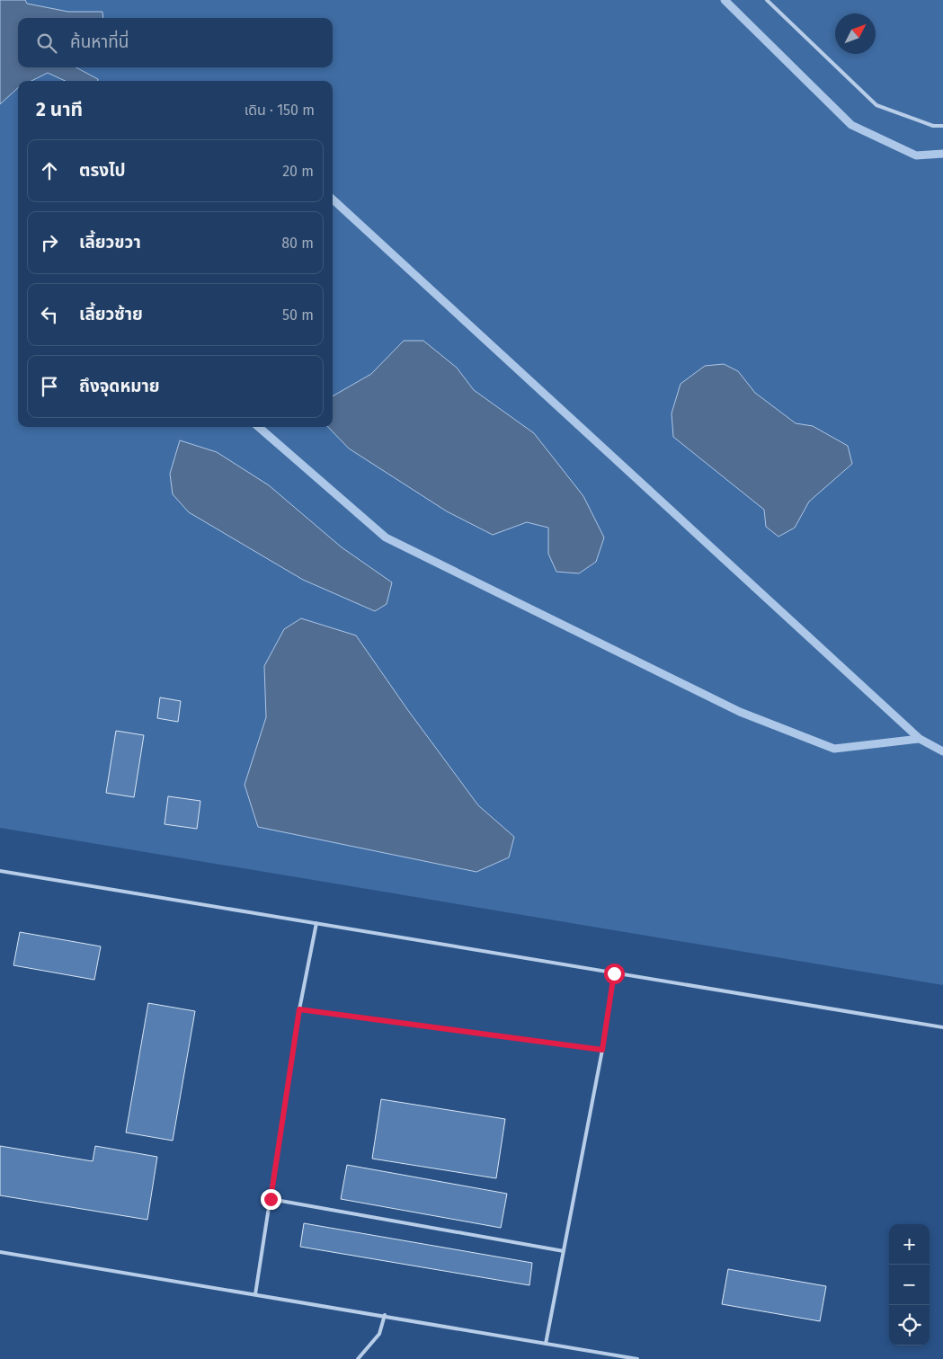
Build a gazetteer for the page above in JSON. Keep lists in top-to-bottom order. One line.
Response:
{"north":"top right","page":{"search":"ค้นหาที่นี่","heading":["2 นาที","เดิน · 150 m"],"list":[["ตรงไป","20 m"],["เลี้ยวขวา","80 m"],["เลี้ยวซ้าย","50 m"],"ถึงจุดหมาย"],"map_buttons":["+","−"]}}
